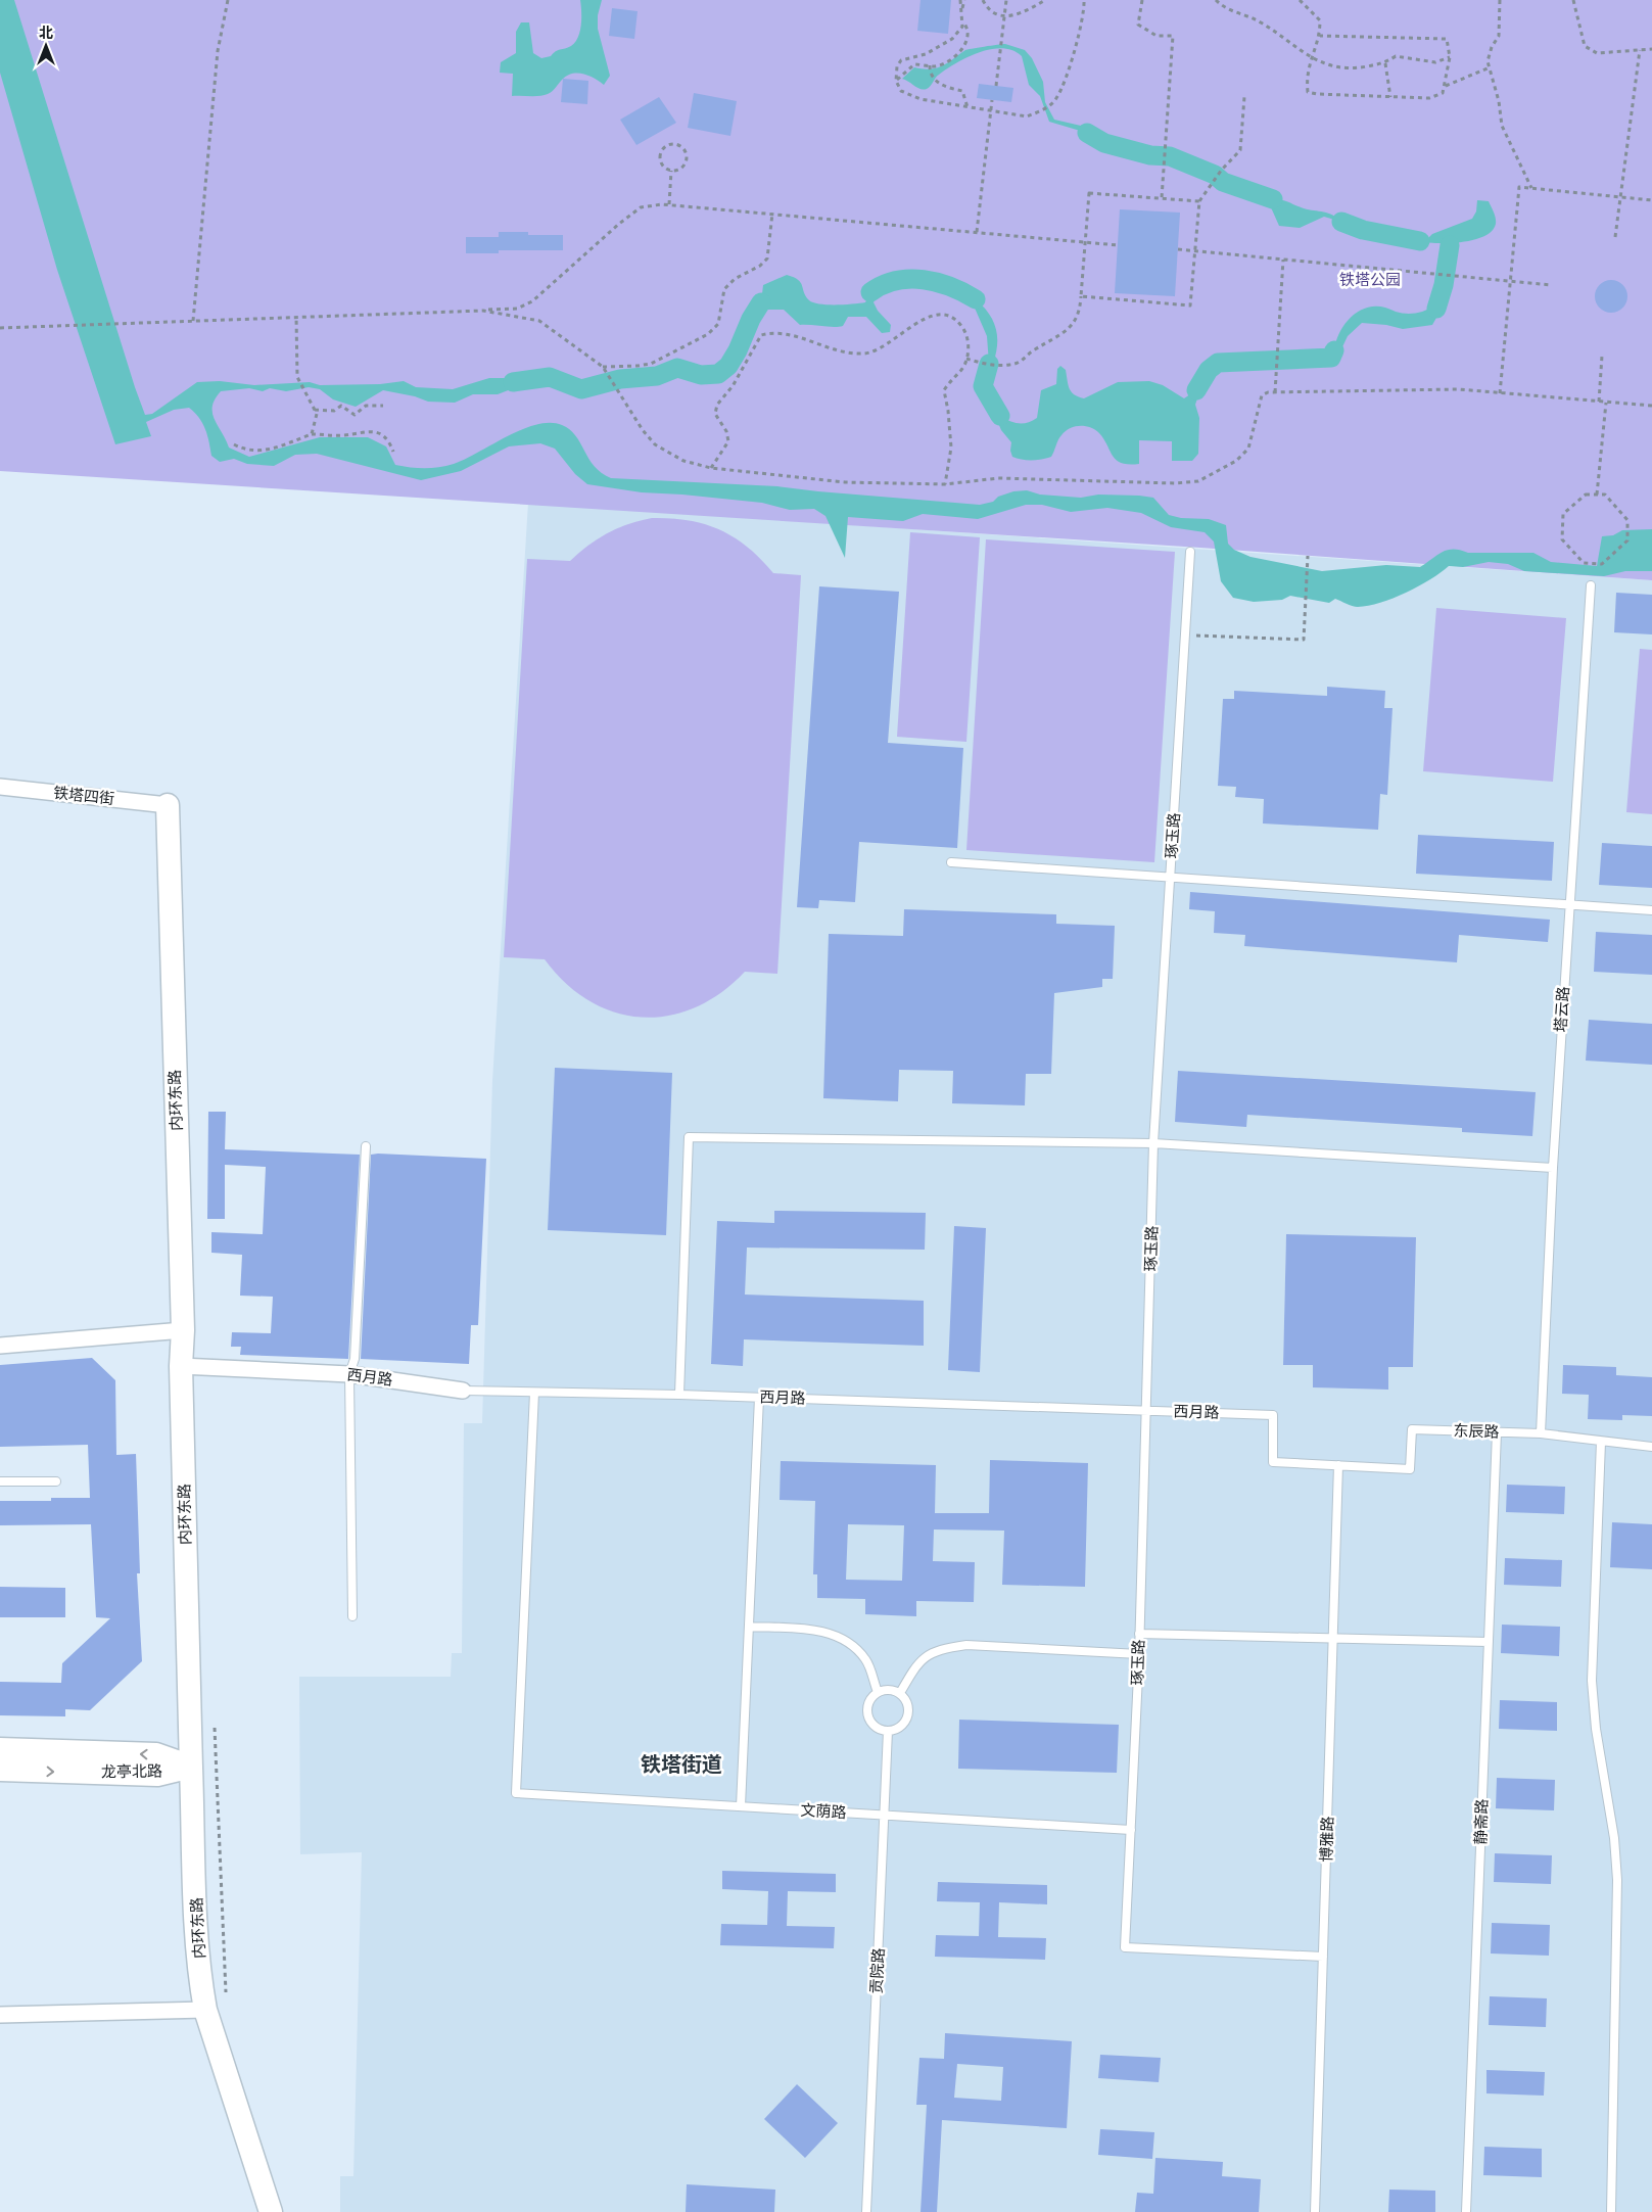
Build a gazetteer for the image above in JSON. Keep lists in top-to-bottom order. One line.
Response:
{"streets":{"street":["铁塔四街","内环东路","西月路","龙亭北路"],"lane":["琢玉路","塔云路","东辰路","文荫路","静斋路","博雅路","贡院路"]},"crossings":[["铁塔四街","内环东路"],["琢玉路","西月路"],["琢玉路","文荫路"],["琢玉路","博雅路"],["塔云路","东辰路"],["内环东路","西月路"],["内环东路","龙亭北路"],["西月路","东辰路"],["西月路","文荫路"],["西月路","博雅路"],["东辰路","静斋路"],["东辰路","博雅路"],["文荫路","贡院路"]],"districts":["铁塔街道"],"parks":["铁塔公园"],"north":"top"}
